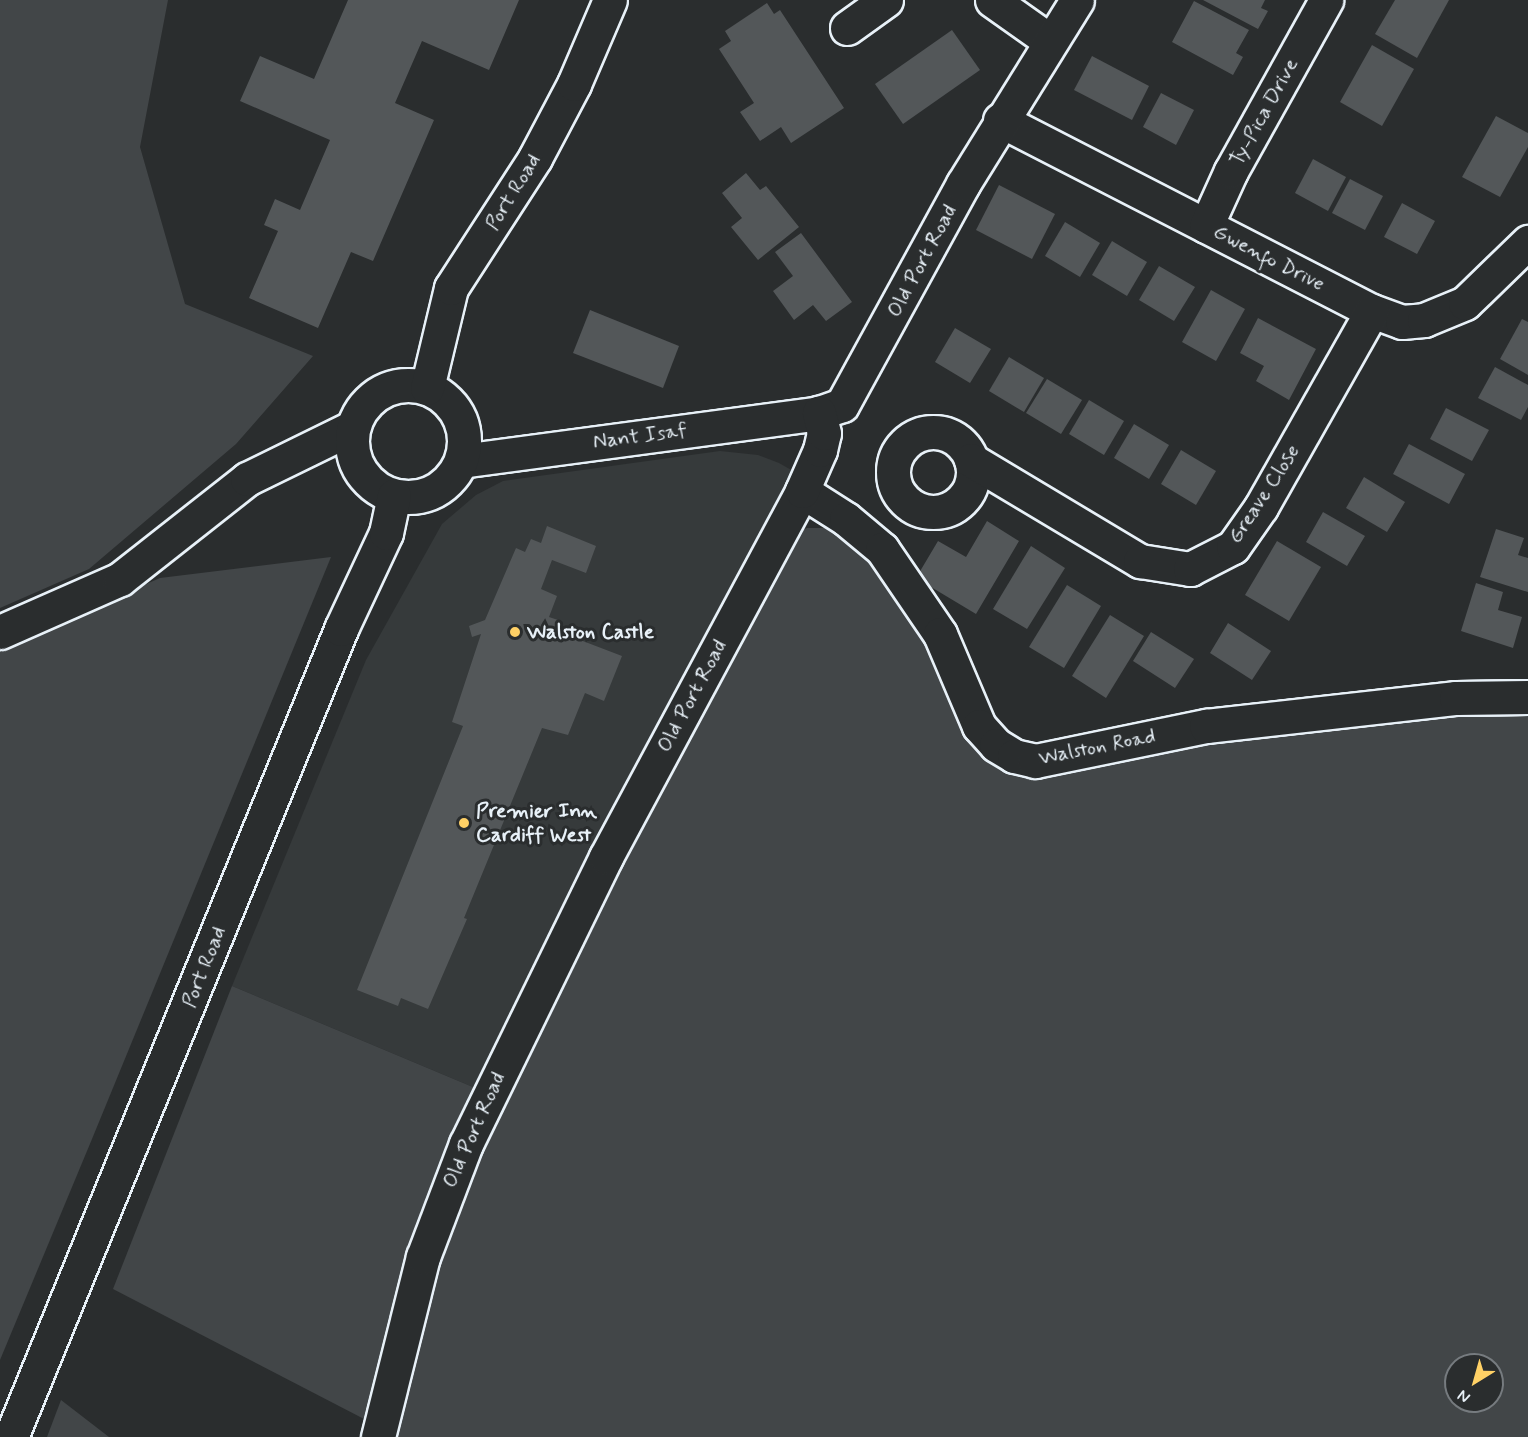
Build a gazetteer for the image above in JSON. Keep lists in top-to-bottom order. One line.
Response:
{"streets":{"street":["Ty-Pica Drive","Port Road","Gwenfo Drive","Old Port Road","Nant Isaf","Greave Close","Walston Road"]},"crossings":[["Ty-Pica Drive","Gwenfo Drive"],["Port Road","Nant Isaf"],["Gwenfo Drive","Old Port Road"],["Gwenfo Drive","Greave Close"],["Old Port Road","Nant Isaf"],["Old Port Road","Walston Road"]],"places":["Walston Castle","Premier Inn Cardiff West"],"north":"bottom left"}
